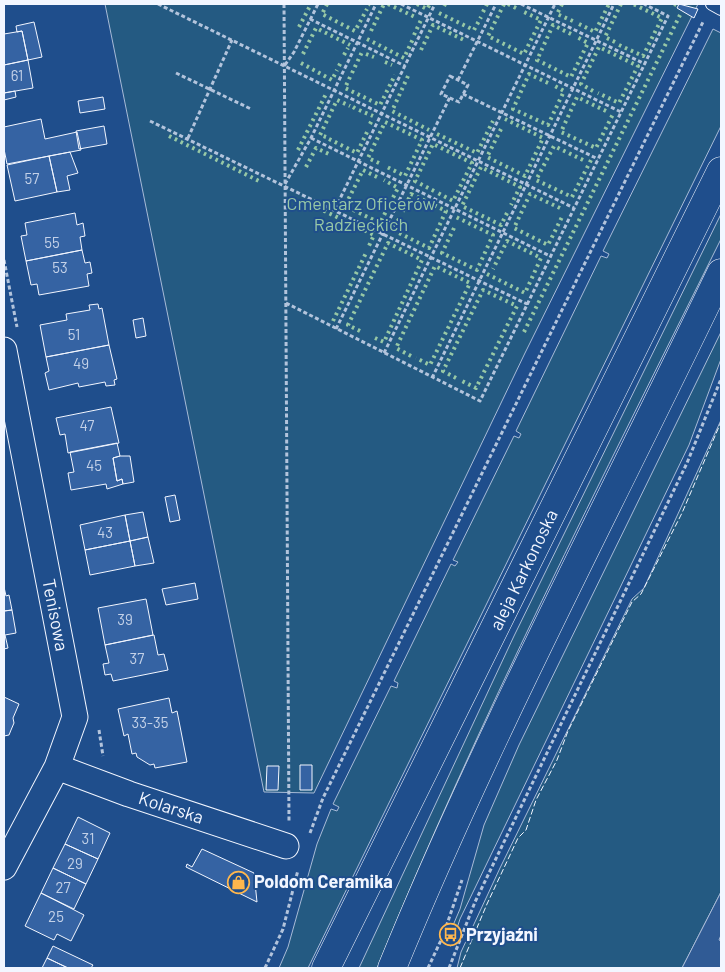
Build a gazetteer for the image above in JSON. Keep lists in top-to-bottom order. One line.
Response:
{"streets":{"main road":["aleja Karkonoska"],"street":["Tenisowa","Kolarska"]},"crossings":[["Tenisowa","Kolarska"]],"parks":["Cmentarz Oficerów Radzieckich"],"places":{"shop":["Poldom Ceramika"],"bus stop":["Przyjaźni"]},"house_numbers":["61","57","55","53","51","49","47","45","43","39","37","33-35","31","29","27","25"]}
